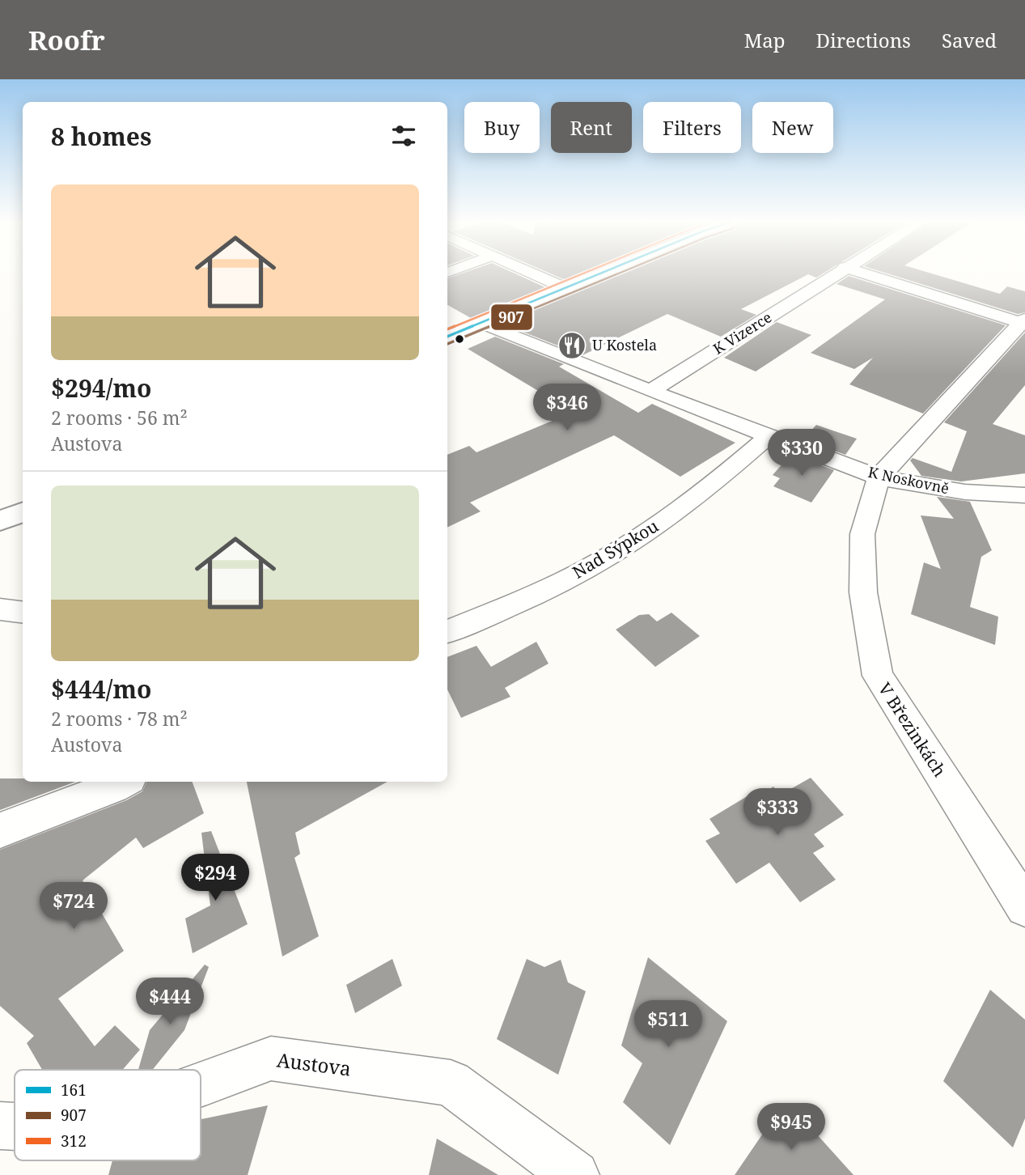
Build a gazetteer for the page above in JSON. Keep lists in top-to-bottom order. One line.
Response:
{"streets":{"street":["K Vizerce","K Noskovně","Nad Sýpkou","V Březinkách","Austova"]},"crossings":[["K Vizerce","K Noskovně"],["K Noskovně","Nad Sýpkou"],["K Noskovně","V Březinkách"]],"places":{"restaurant":["U Kostela"]},"lines":["transit line 161","transit line 907","transit line 312"],"legend":["161","907","312"],"page":{"header":"Roofr","nav":["Map","Directions","Saved"],"chip":["Buy","Rent","Filters","New"],"heading":"8 homes","list":[{"name":"$294/mo","note":"2 rooms · 56 m² · Austova"},{"name":"$444/mo","note":"2 rooms · 78 m² · Austova"}],"price":["$346","$330","$333","$294","$724","$444","$511","$945"]}}
